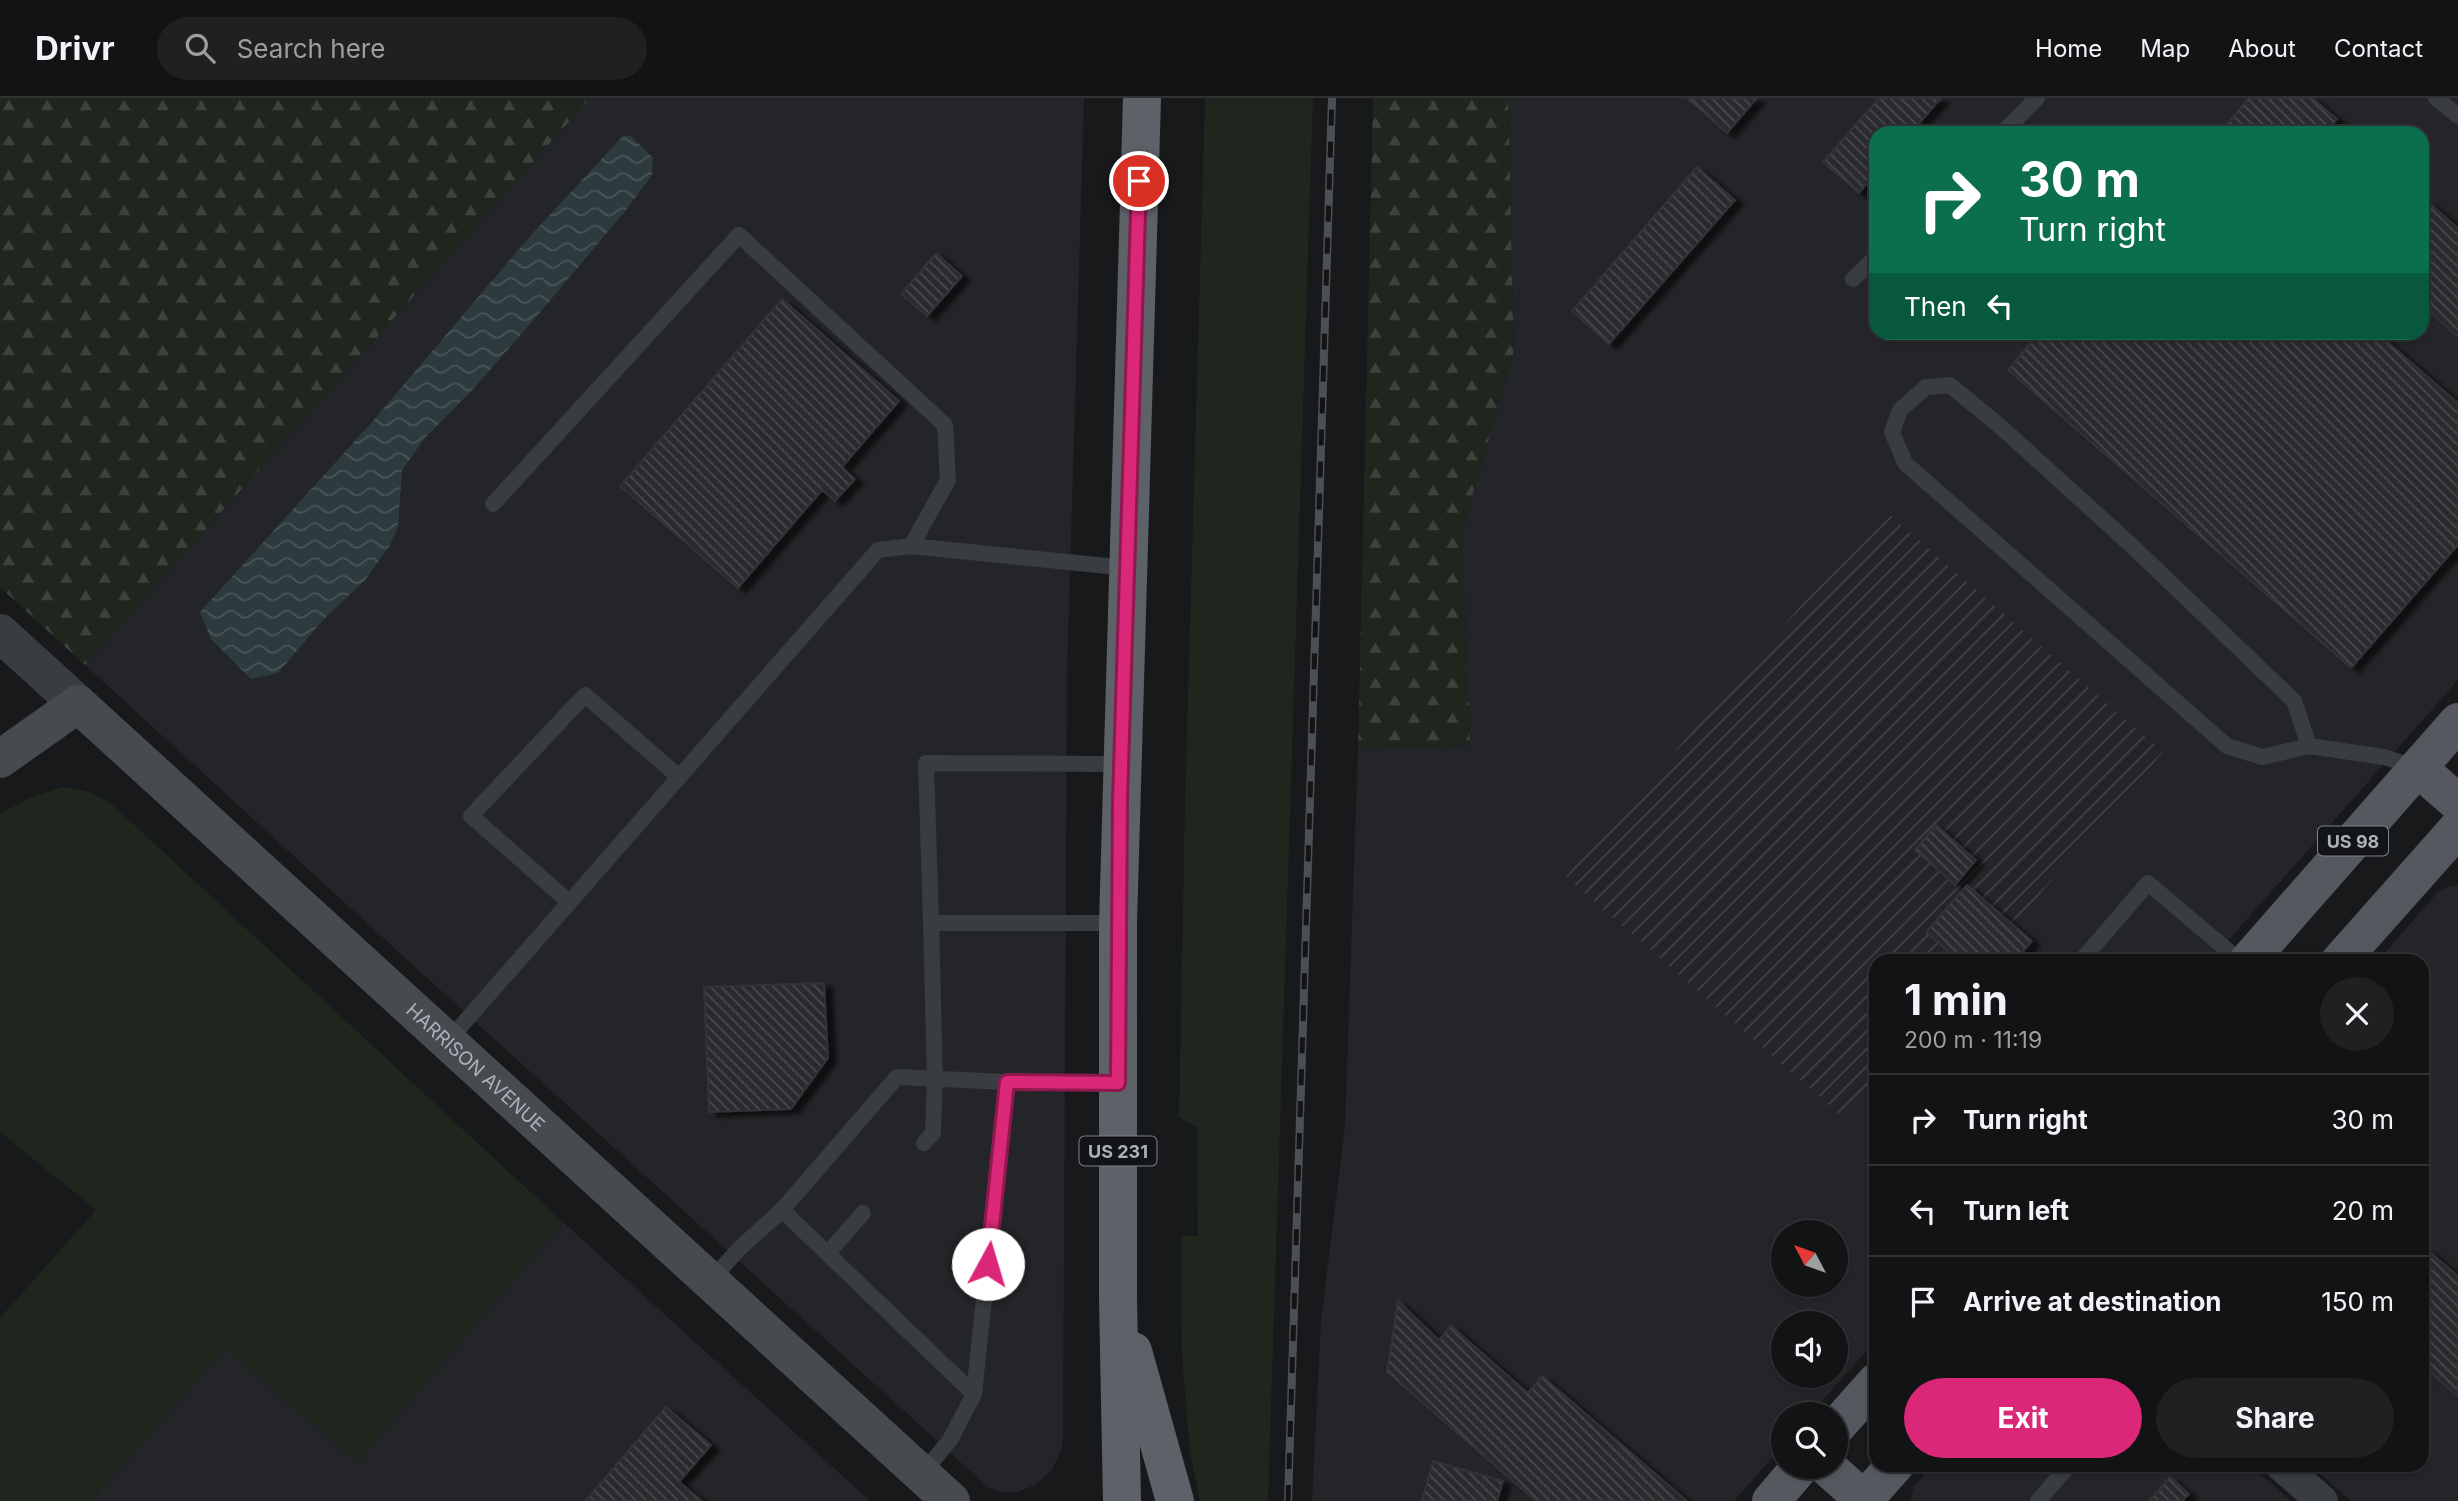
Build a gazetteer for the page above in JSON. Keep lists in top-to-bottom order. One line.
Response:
{"streets":{"highway":["US 231"],"main road":["US 98","HARRISON AVENUE"]},"north":"top left","page":{"header":"Drivr","search":"Search here","nav":["Home","Map","About","Contact"],"turn":["30 m","Turn right"],"then":"Then","heading":["1 min","200 m · 11:19"],"list":[{"name":"Turn right","value":"30 m"},{"name":"Turn left","value":"20 m"},{"name":"Arrive at destination","value":"150 m"}],"buttons":["Exit","Share"]}}
